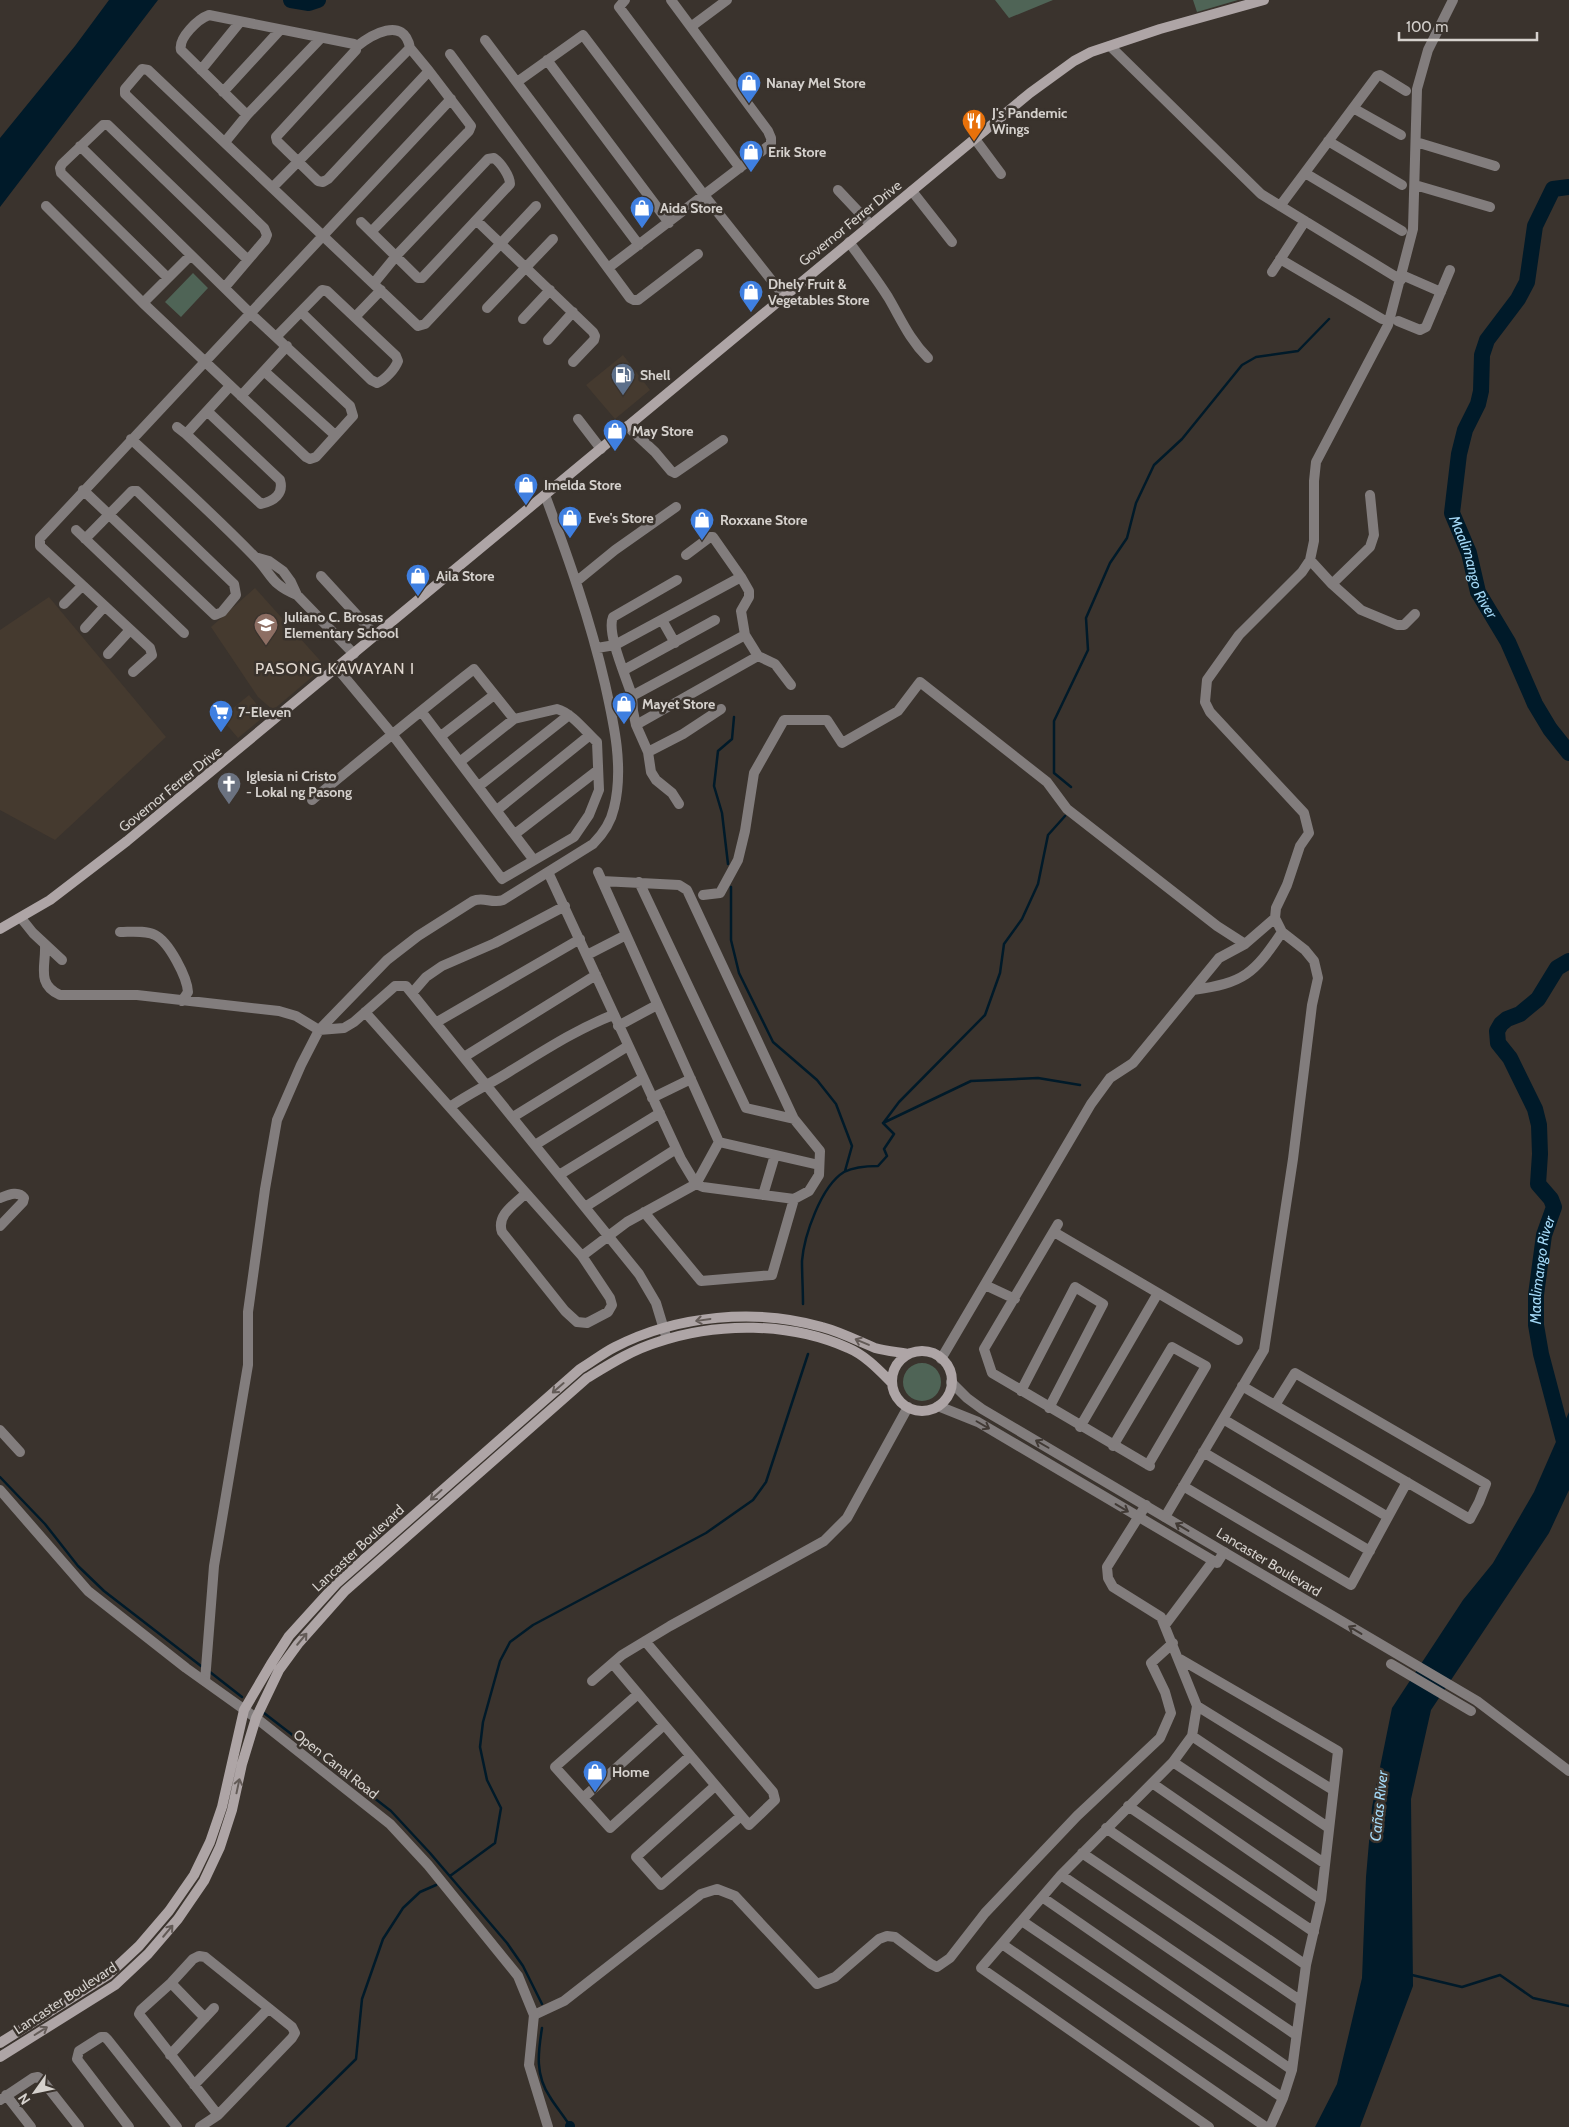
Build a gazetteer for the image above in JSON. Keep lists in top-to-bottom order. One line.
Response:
{"streets":{"main road":["Governor Ferrer Drive","Lancaster Boulevard"],"street":["Open Canal Road"]},"crossings":[["Lancaster Boulevard","Open Canal Road"]],"districts":["PASONG KAWAYAN I"],"water":["Maalimango River","Cañas River"],"places":{"shop":["Nanay Mel Store","Erik Store","Aida Store","Dhely Fruit & Vegetables Store","May Store","Imelda Store","Eve's Store","Roxxane Store","Aila Store","Mayet Store","Home"],"restaurant":["J's Pandemic Wings"],"fuel station":["Shell"],"school or university":["Juliano C. Brosas Elementary School"],"supermarket":["7-Eleven"],"church":["Iglesia ni Cristo - Lokal ng Pasong"]},"scale_bar":"100 m","north":"bottom left"}
